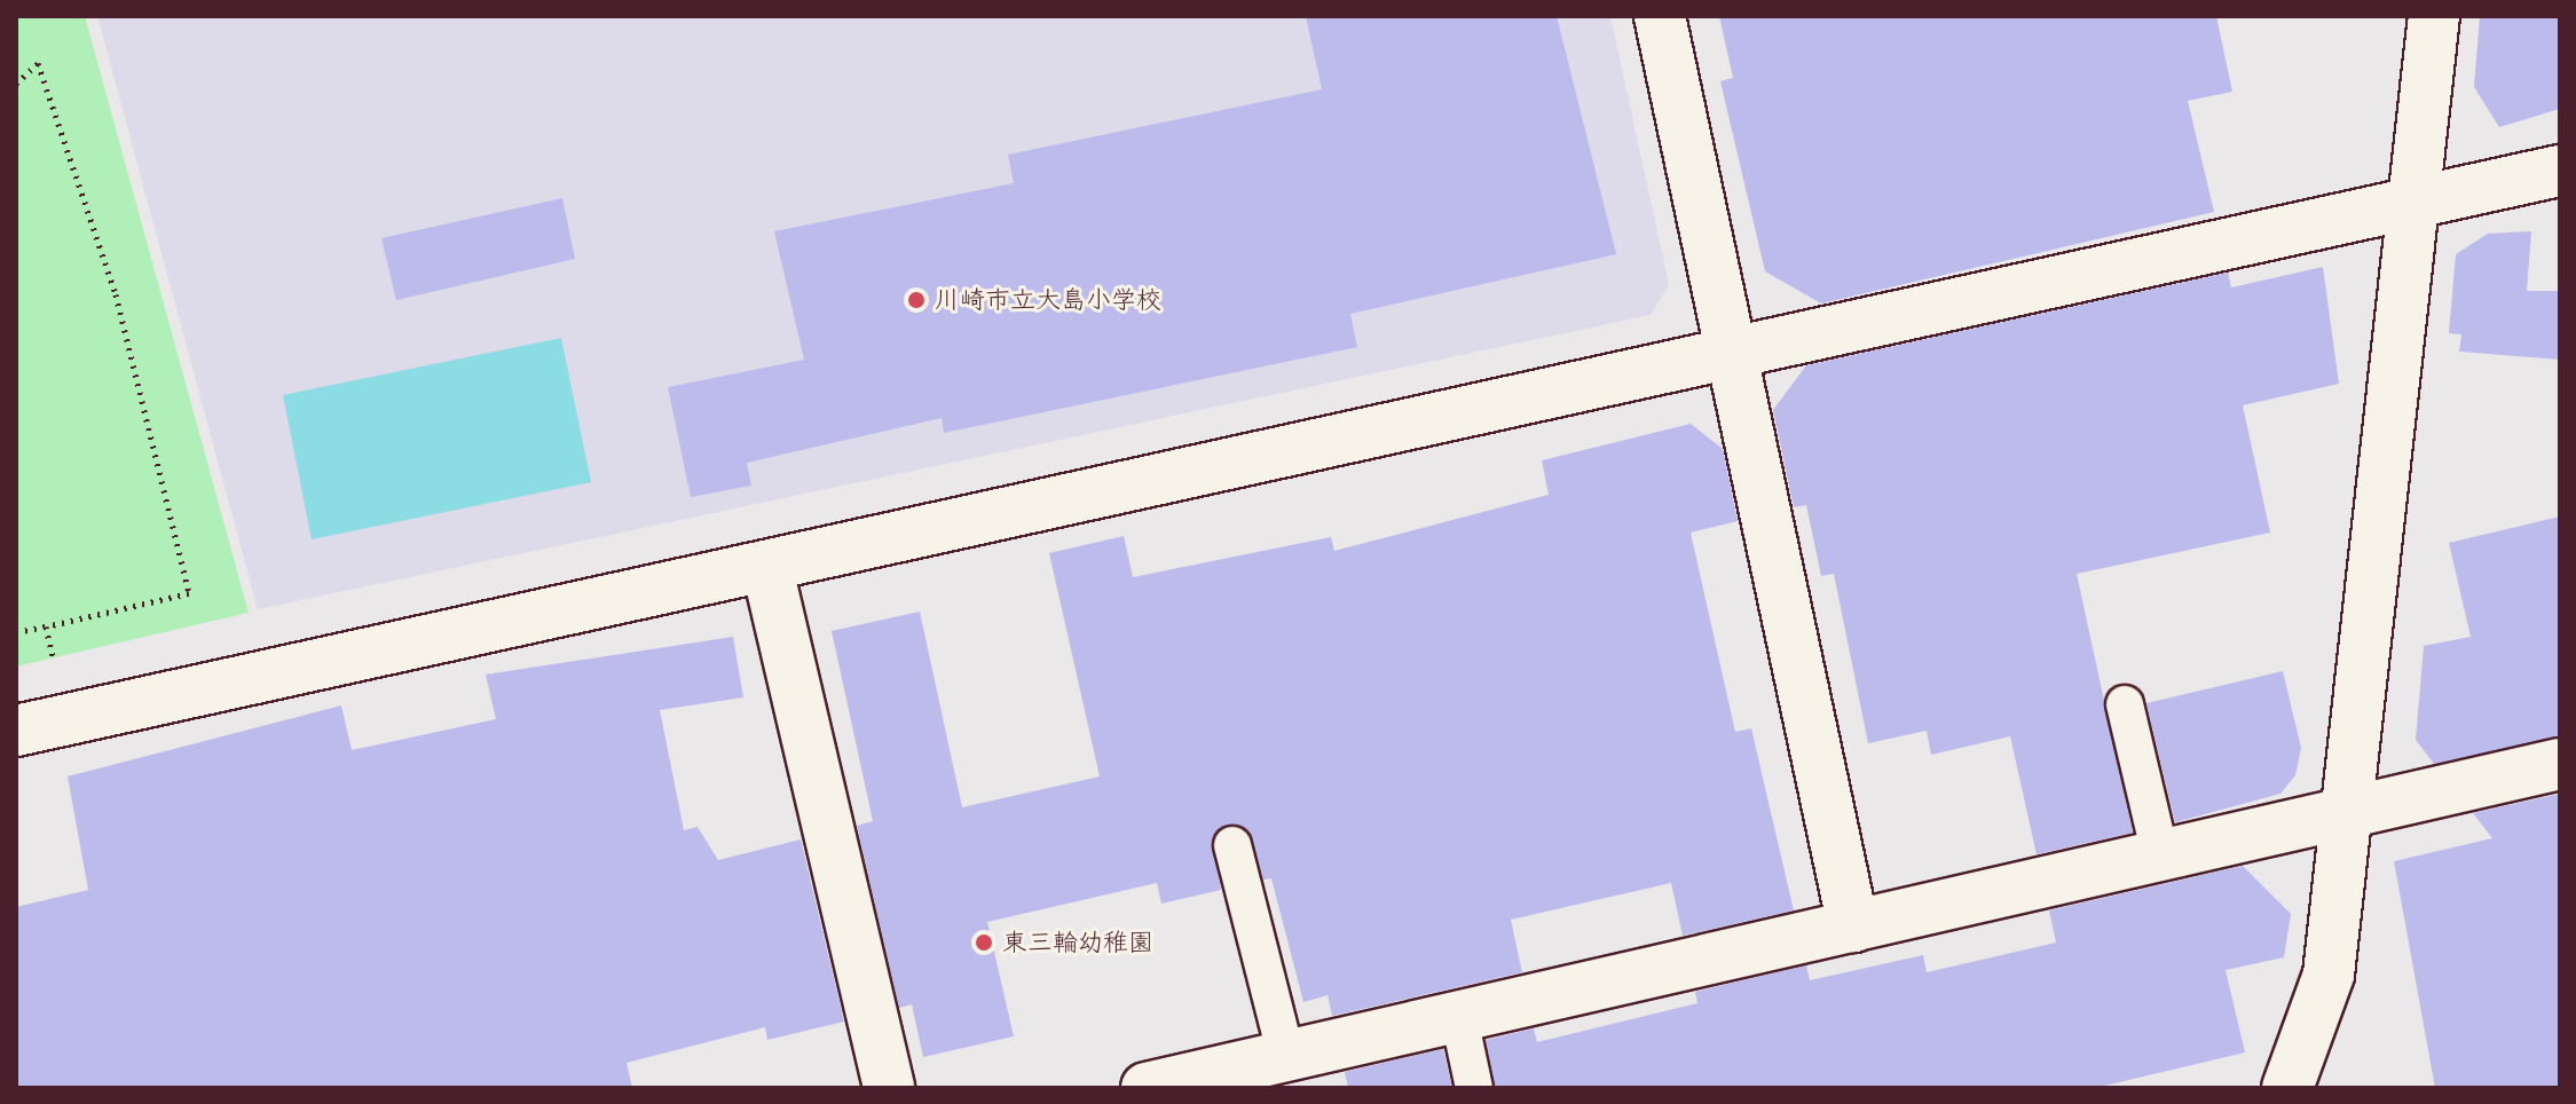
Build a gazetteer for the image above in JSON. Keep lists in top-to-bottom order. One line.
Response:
{"places":["川崎市立大島小学校","東三輪幼稚園"]}
